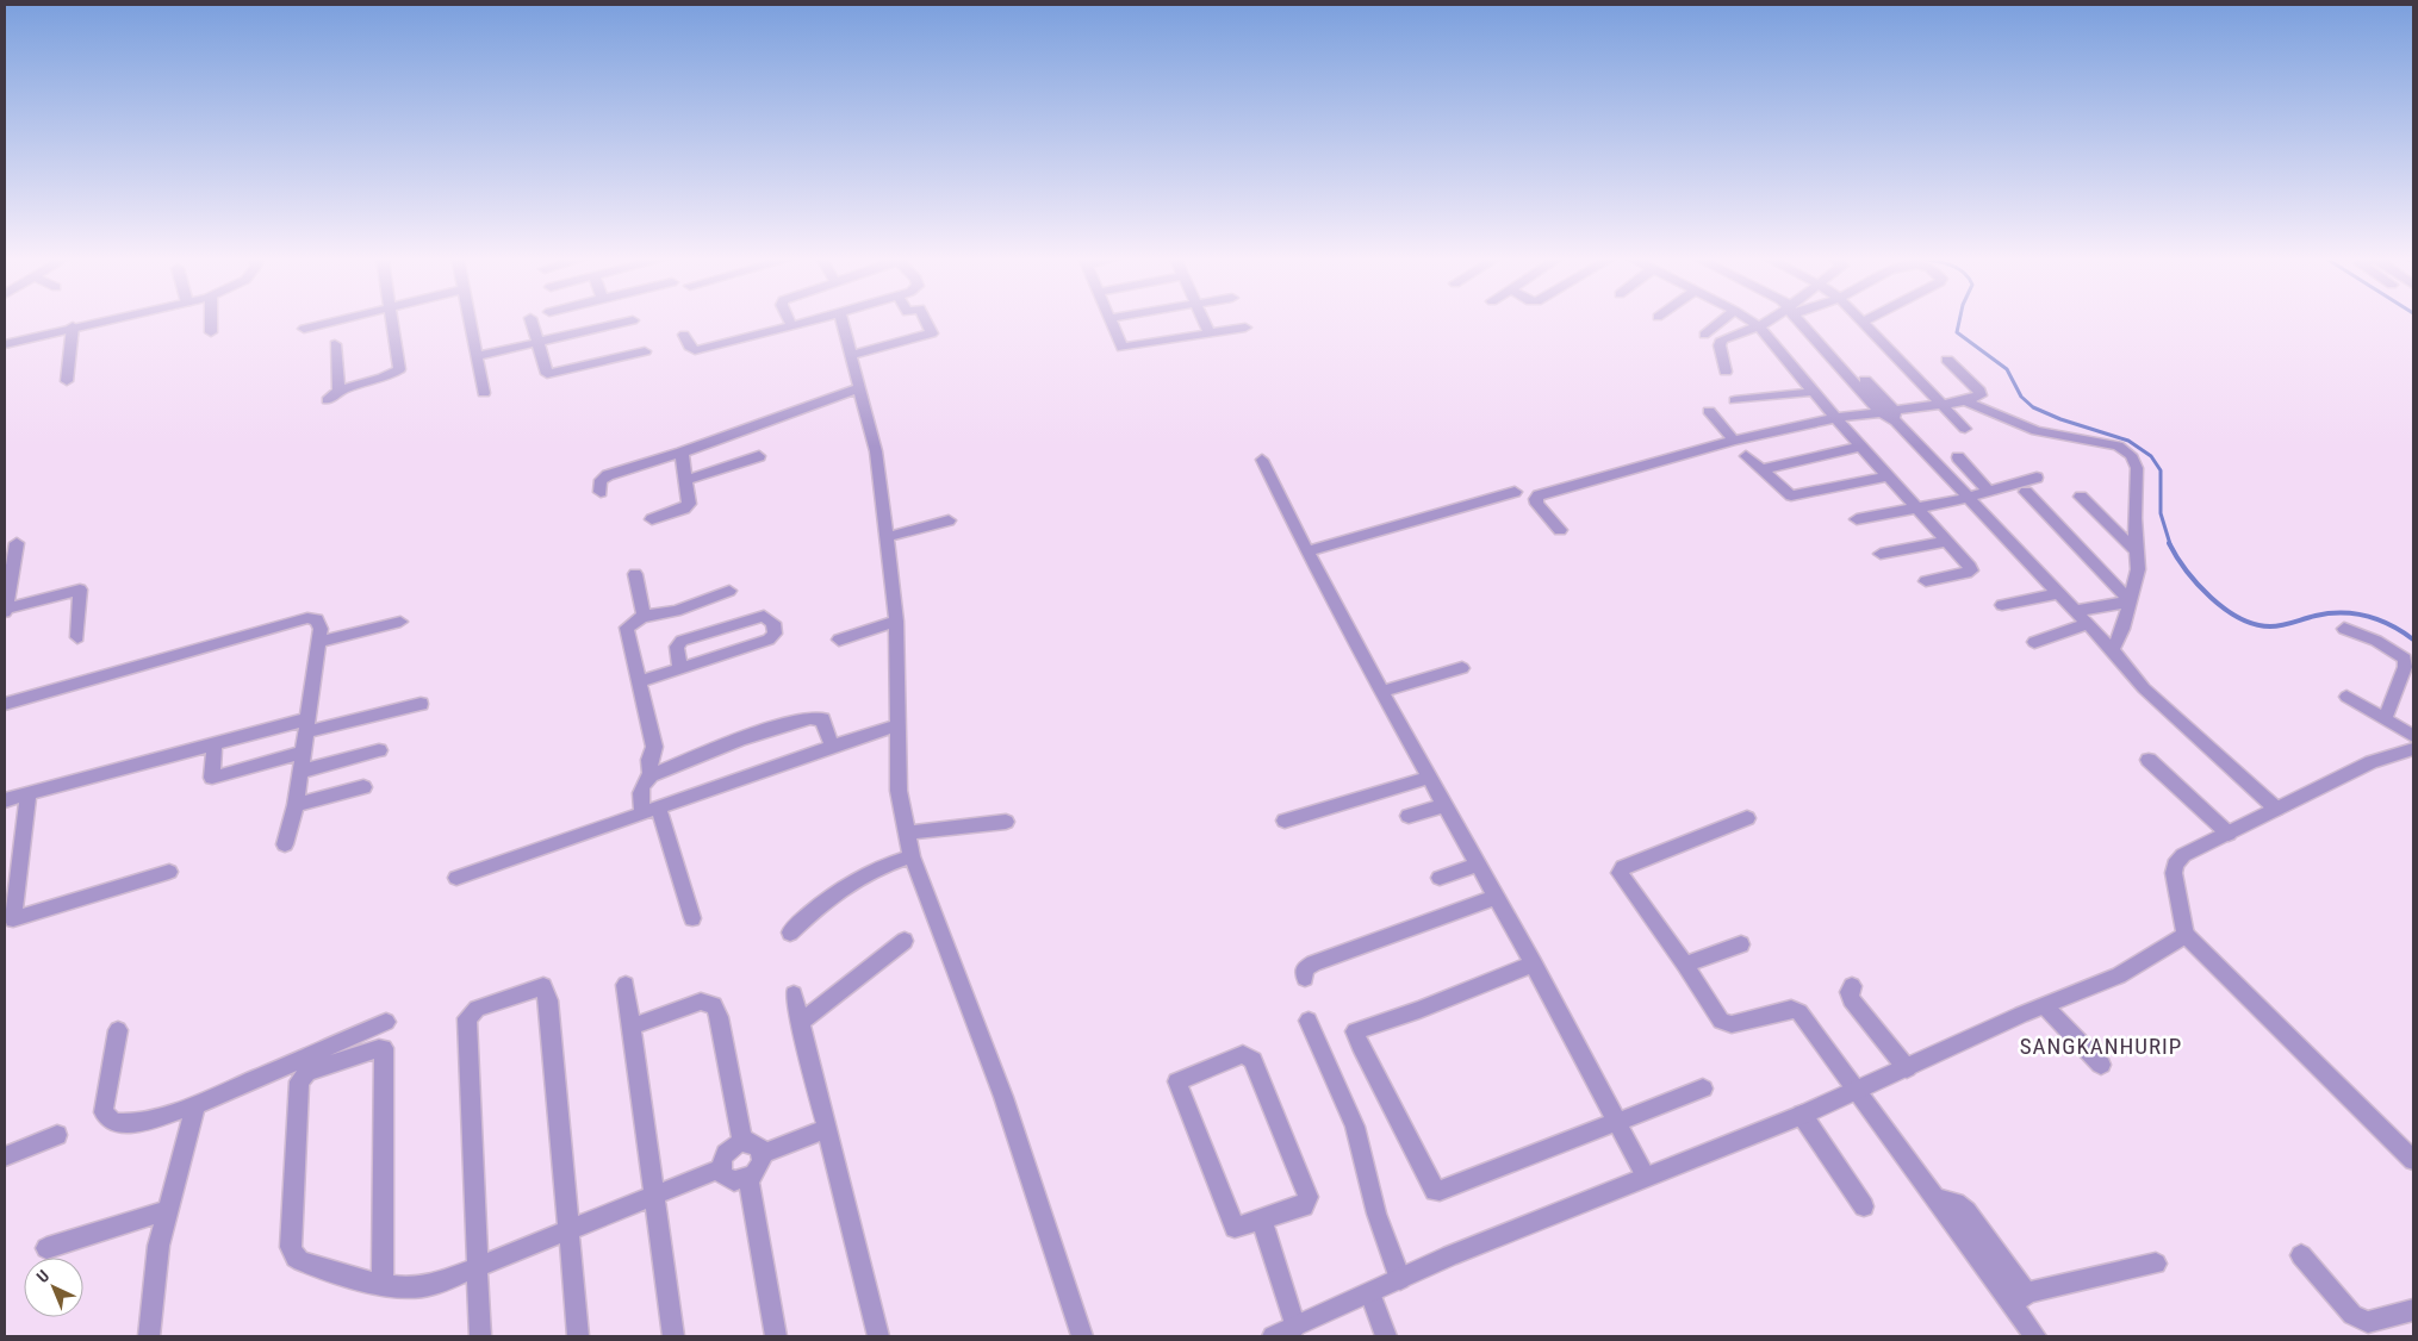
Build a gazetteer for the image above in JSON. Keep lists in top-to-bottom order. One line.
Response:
{"districts":["SANGKANHURIP"],"north":"top left"}
